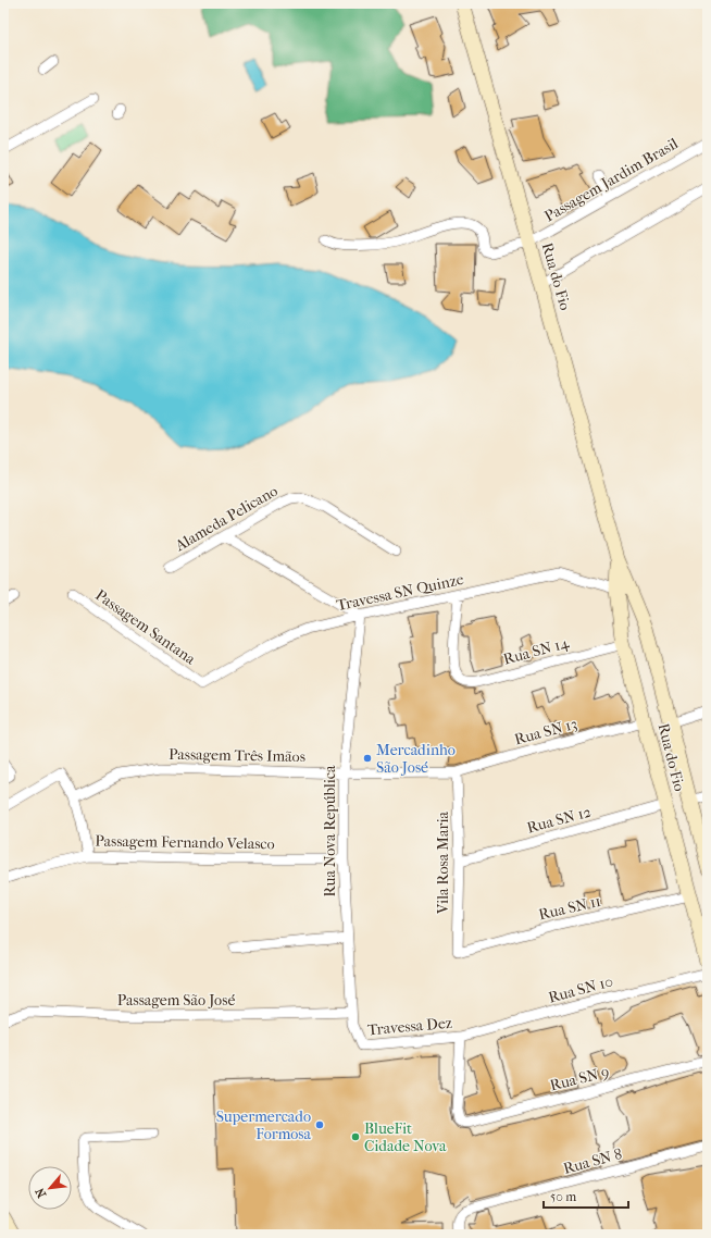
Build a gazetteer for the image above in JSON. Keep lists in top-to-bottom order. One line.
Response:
{"streets":{"street":["Passagem Jardim Brasil","Rua do Fio","Alameda Pelicano","Travessa SN Quinze","Passagem Santana","Rua SN 14","Rua SN 13","Passagem Três Imãos","Rua SN 12","Rua Nova República","Passagem Fernando Velasco","Vila Rosa Maria","Rua SN 11","Rua SN 10","Passagem São José","Travessa Dez","Rua SN 9","Rua SN 8"]},"crossings":[["Passagem Jardim Brasil","Rua do Fio"],["Rua do Fio","Travessa SN Quinze"],["Rua do Fio","Rua SN 14"],["Rua do Fio","Rua SN 13"],["Rua do Fio","Rua SN 12"],["Rua do Fio","Rua SN 11"],["Travessa SN Quinze","Passagem Santana"],["Travessa SN Quinze","Rua SN 14"],["Travessa SN Quinze","Rua Nova República"],["Rua SN 13","Passagem Três Imãos"],["Rua SN 13","Vila Rosa Maria"],["Passagem Três Imãos","Rua Nova República"],["Passagem Três Imãos","Vila Rosa Maria"],["Rua SN 12","Vila Rosa Maria"],["Rua Nova República","Passagem Fernando Velasco"],["Rua Nova República","Passagem São José"],["Rua Nova República","Travessa Dez"],["Vila Rosa Maria","Rua SN 11"],["Rua SN 10","Travessa Dez"],["Rua SN 10","Rua SN 9"],["Travessa Dez","Rua SN 9"]],"places":["Mercadinho São José","Supermercado Formosa","BlueFit Cidade Nova"],"scale_bar":"50 m","north":"bottom left"}
